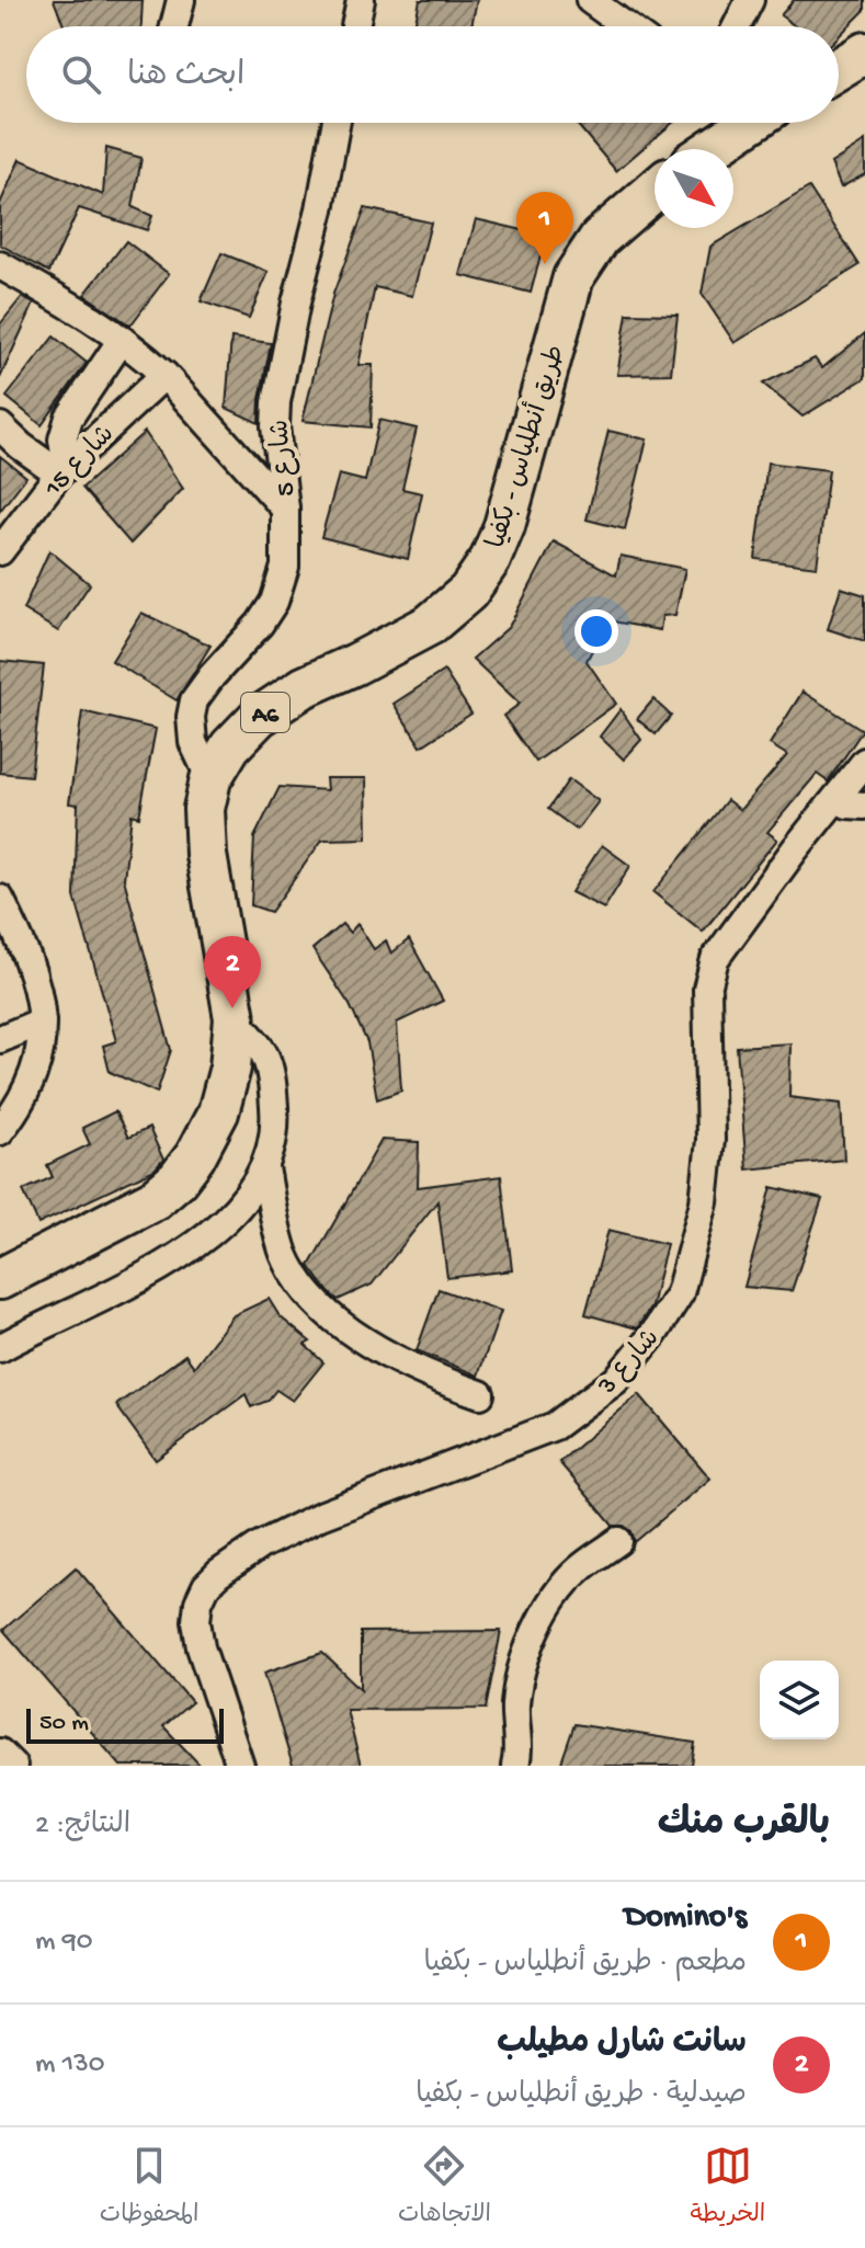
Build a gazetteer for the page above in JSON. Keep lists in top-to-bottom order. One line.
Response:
{"streets":{"highway":["طريق أنطلياس - بكفيا","A6"],"street":["شارع 5","شارع 15","شارع 3"]},"crossings":[["طريق أنطلياس - بكفيا","شارع 5"]],"scale_bar":"50 m","north":"bottom right","page":{"search":"ابحث هنا","pins":["1","2"],"scale":"50 m","heading":["بالقرب منك","النتائج: 2"],"list":[{"mark":"1","name":"Domino's","note":"مطعم · طريق أنطلياس - بكفيا","value":"90 m"},{"mark":"2","name":"سانت شارل مطيلب","note":"صيدلية · طريق أنطلياس - بكفيا","value":"130 m"}],"nav":["الخريطة","الاتجاهات","المحفوظات"]}}
